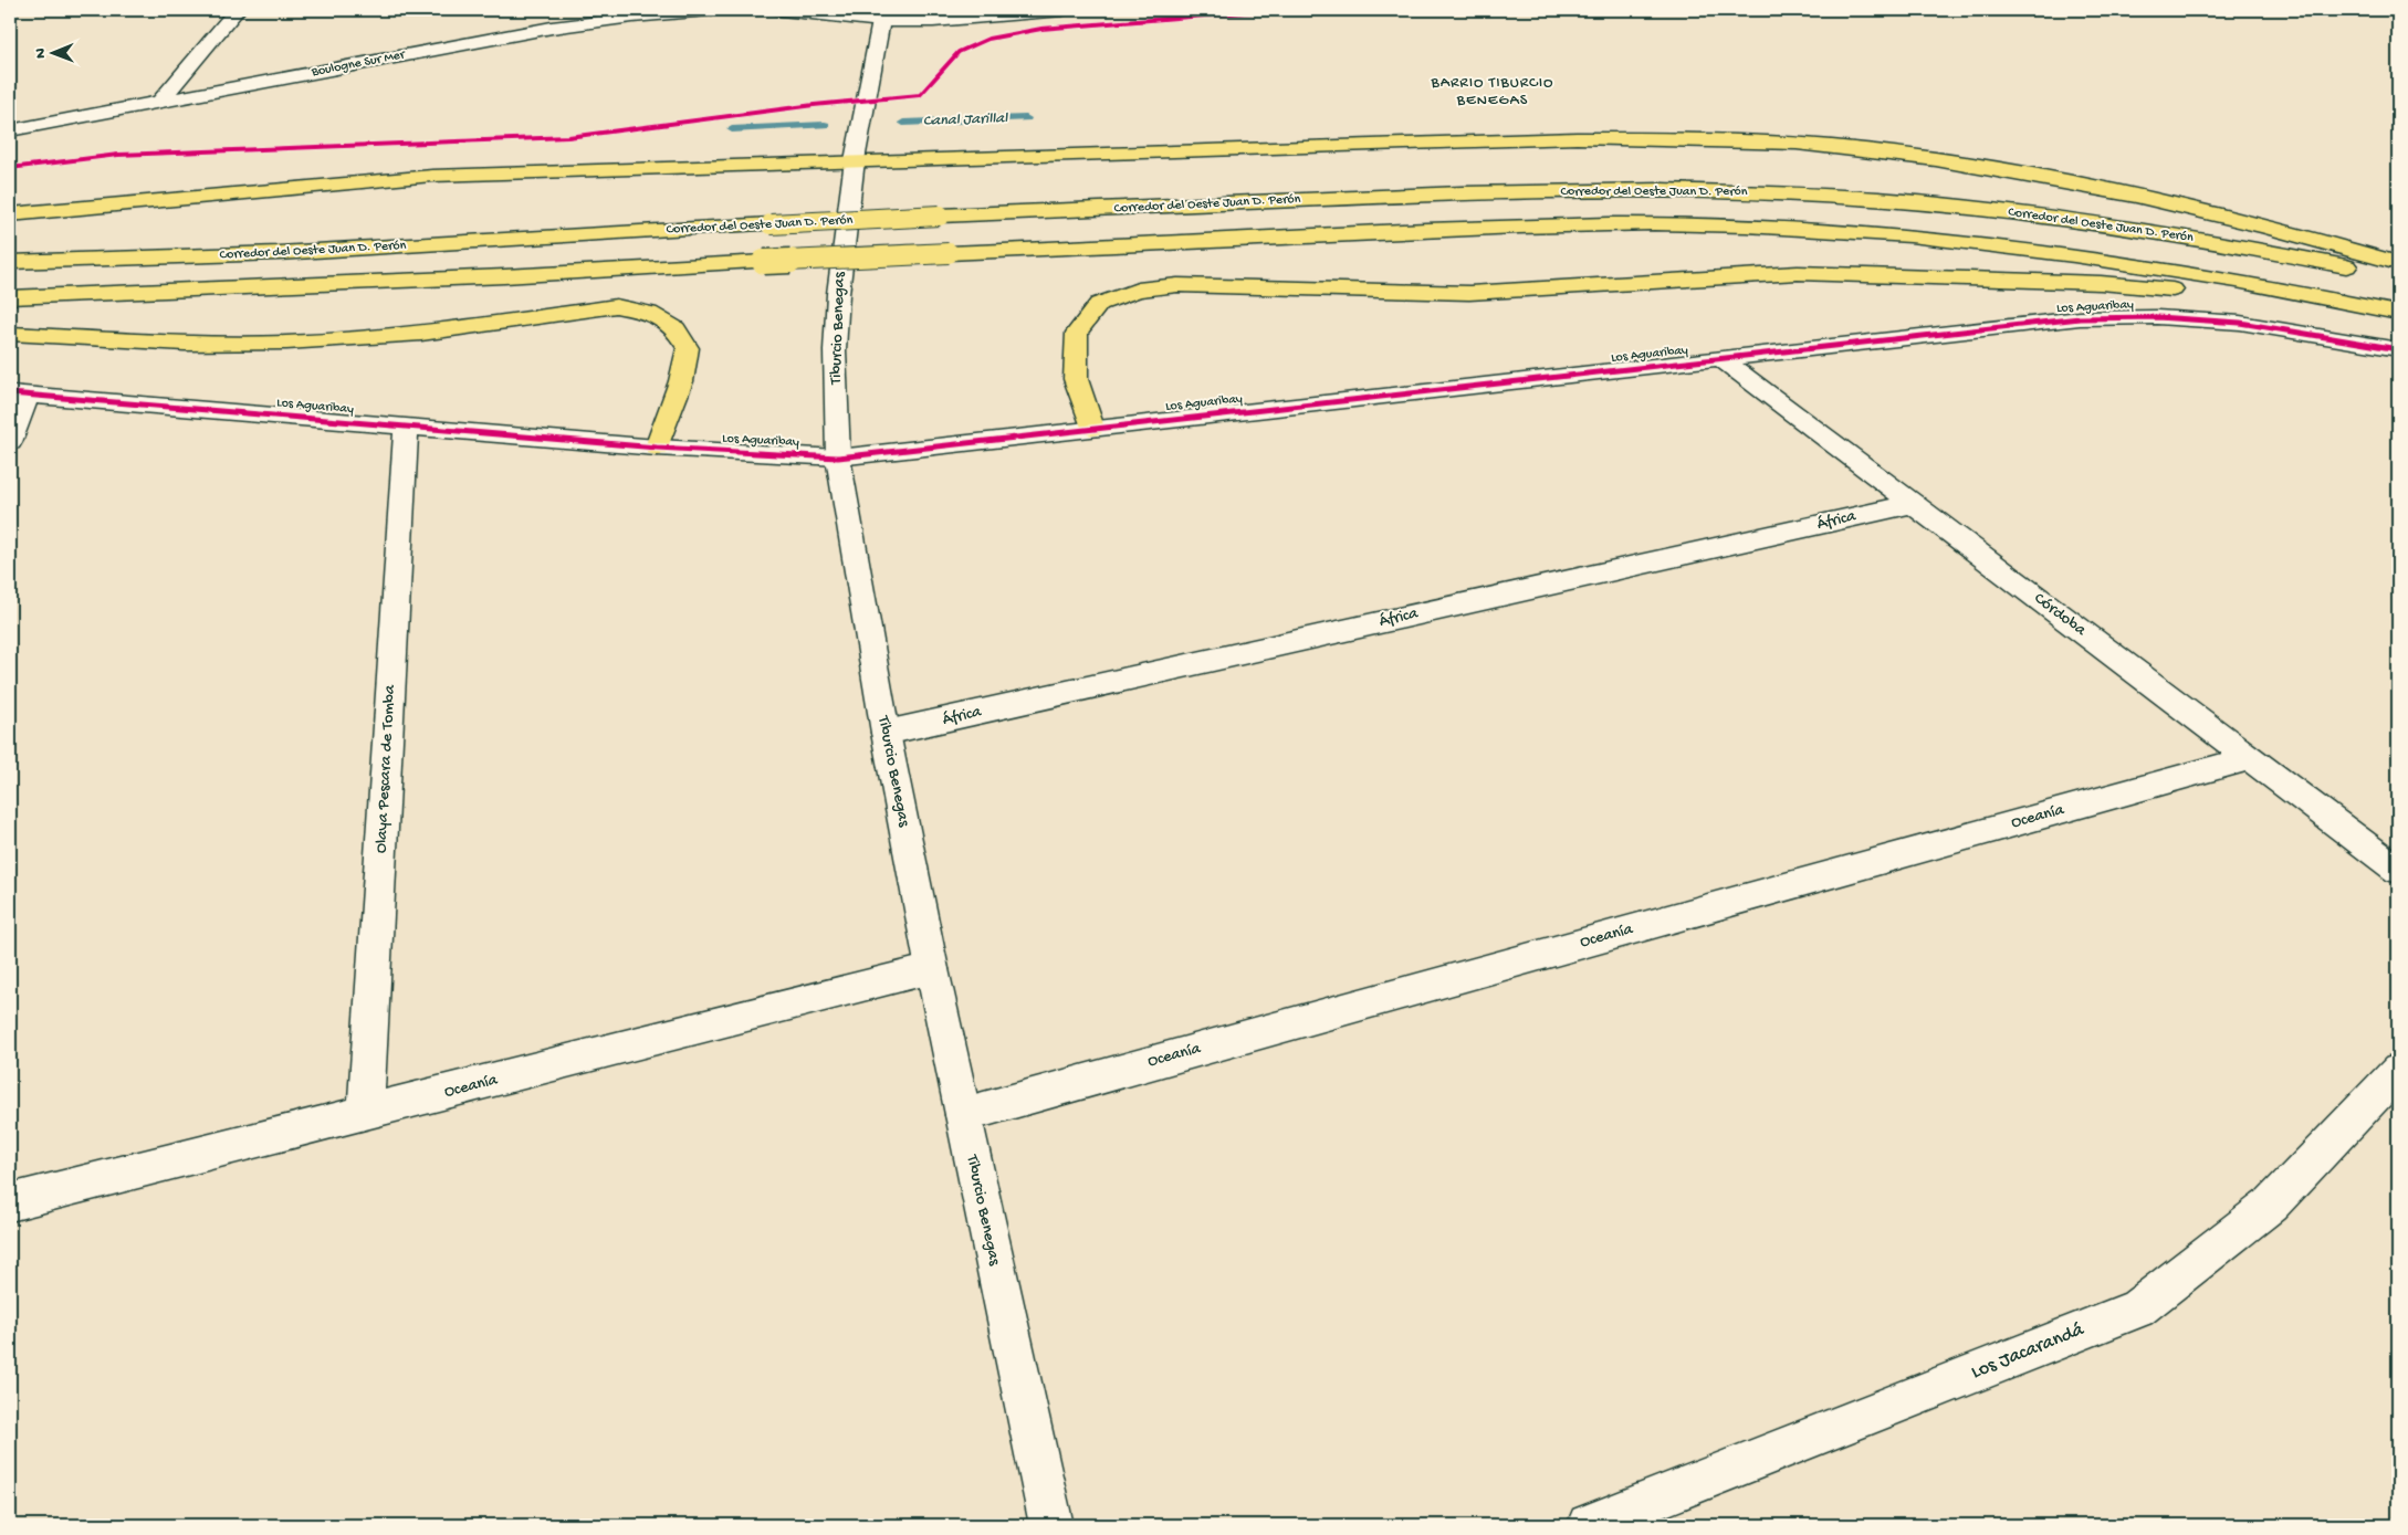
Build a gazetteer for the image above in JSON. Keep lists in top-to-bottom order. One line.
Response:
{"streets":{"highway":["Corredor del Oeste Juan D. Perón"],"street":["Boulogne Sur Mer","Los Aguaribay","Tiburcio Benegas","África","Córdoba","Olaya Pescara de Tomba","Oceanía","Los Jacarandá"]},"crossings":[["Los Aguaribay","Tiburcio Benegas"],["Los Aguaribay","Córdoba"],["Los Aguaribay","Olaya Pescara de Tomba"],["Tiburcio Benegas","África"],["Tiburcio Benegas","Oceanía"],["África","Córdoba"],["Córdoba","Oceanía"],["Olaya Pescara de Tomba","Oceanía"]],"districts":["BARRIO TIBURCIO BENEGAS"],"water":["Canal Jarillal"],"north":"left"}
